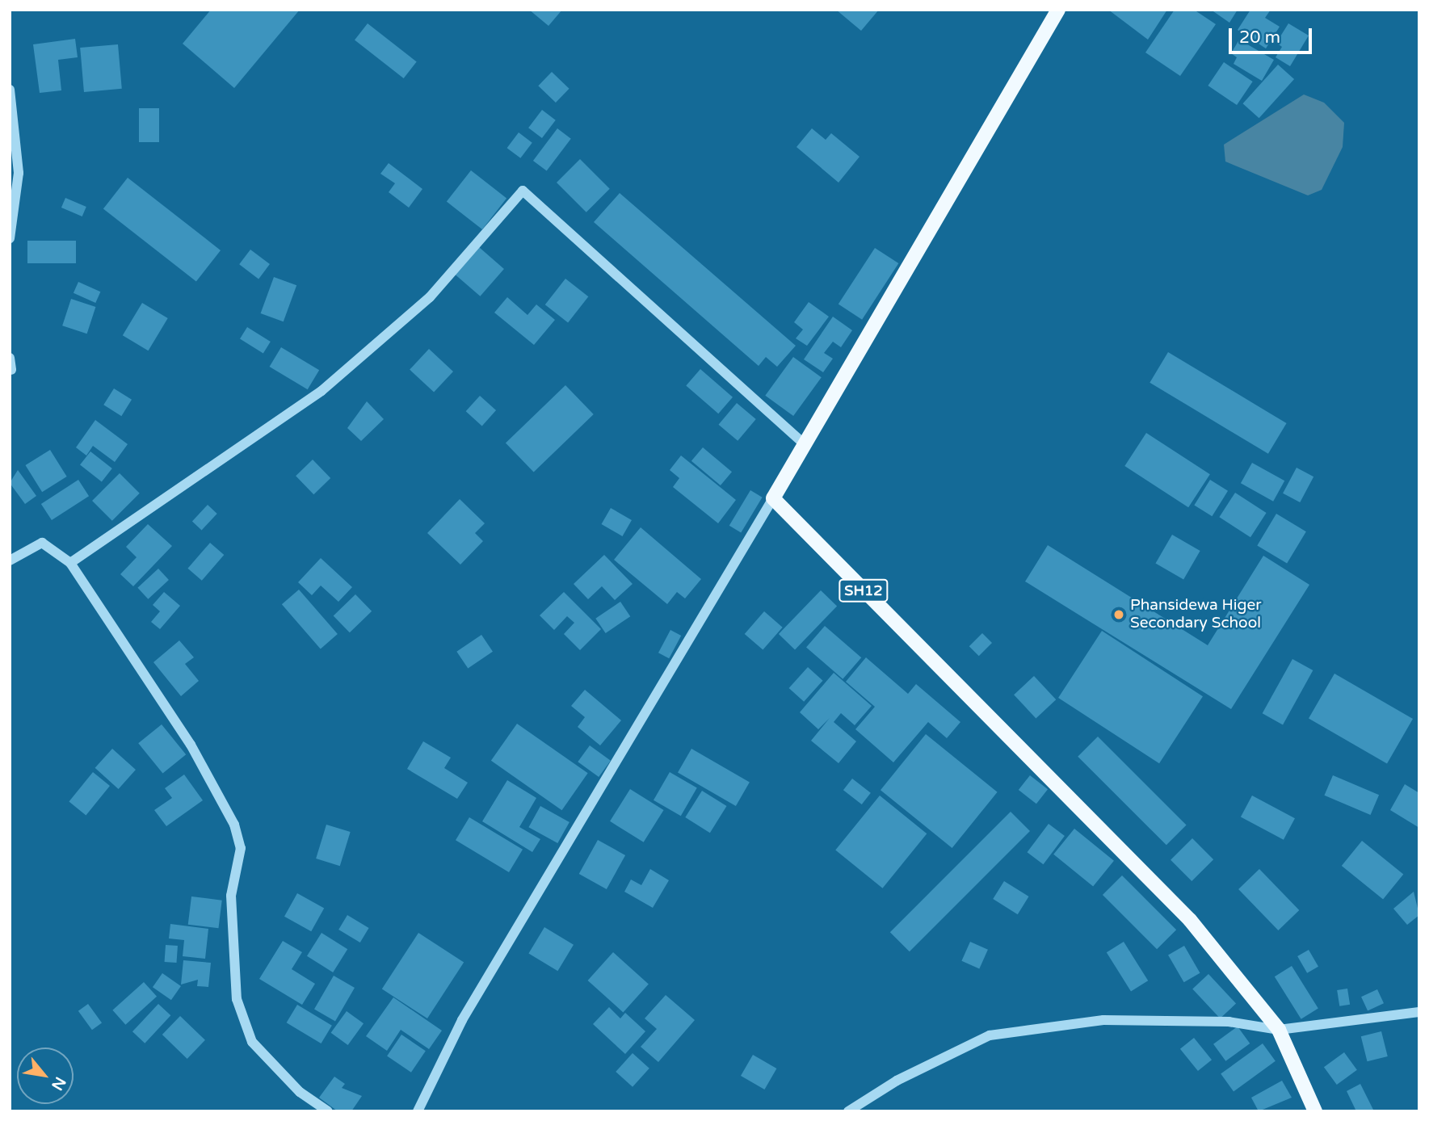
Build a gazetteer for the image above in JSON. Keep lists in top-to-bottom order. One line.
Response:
{"streets":{"main road":["SH12"]},"places":["Phansidewa Higer Secondary School"],"scale_bar":"20 m","north":"bottom right"}
